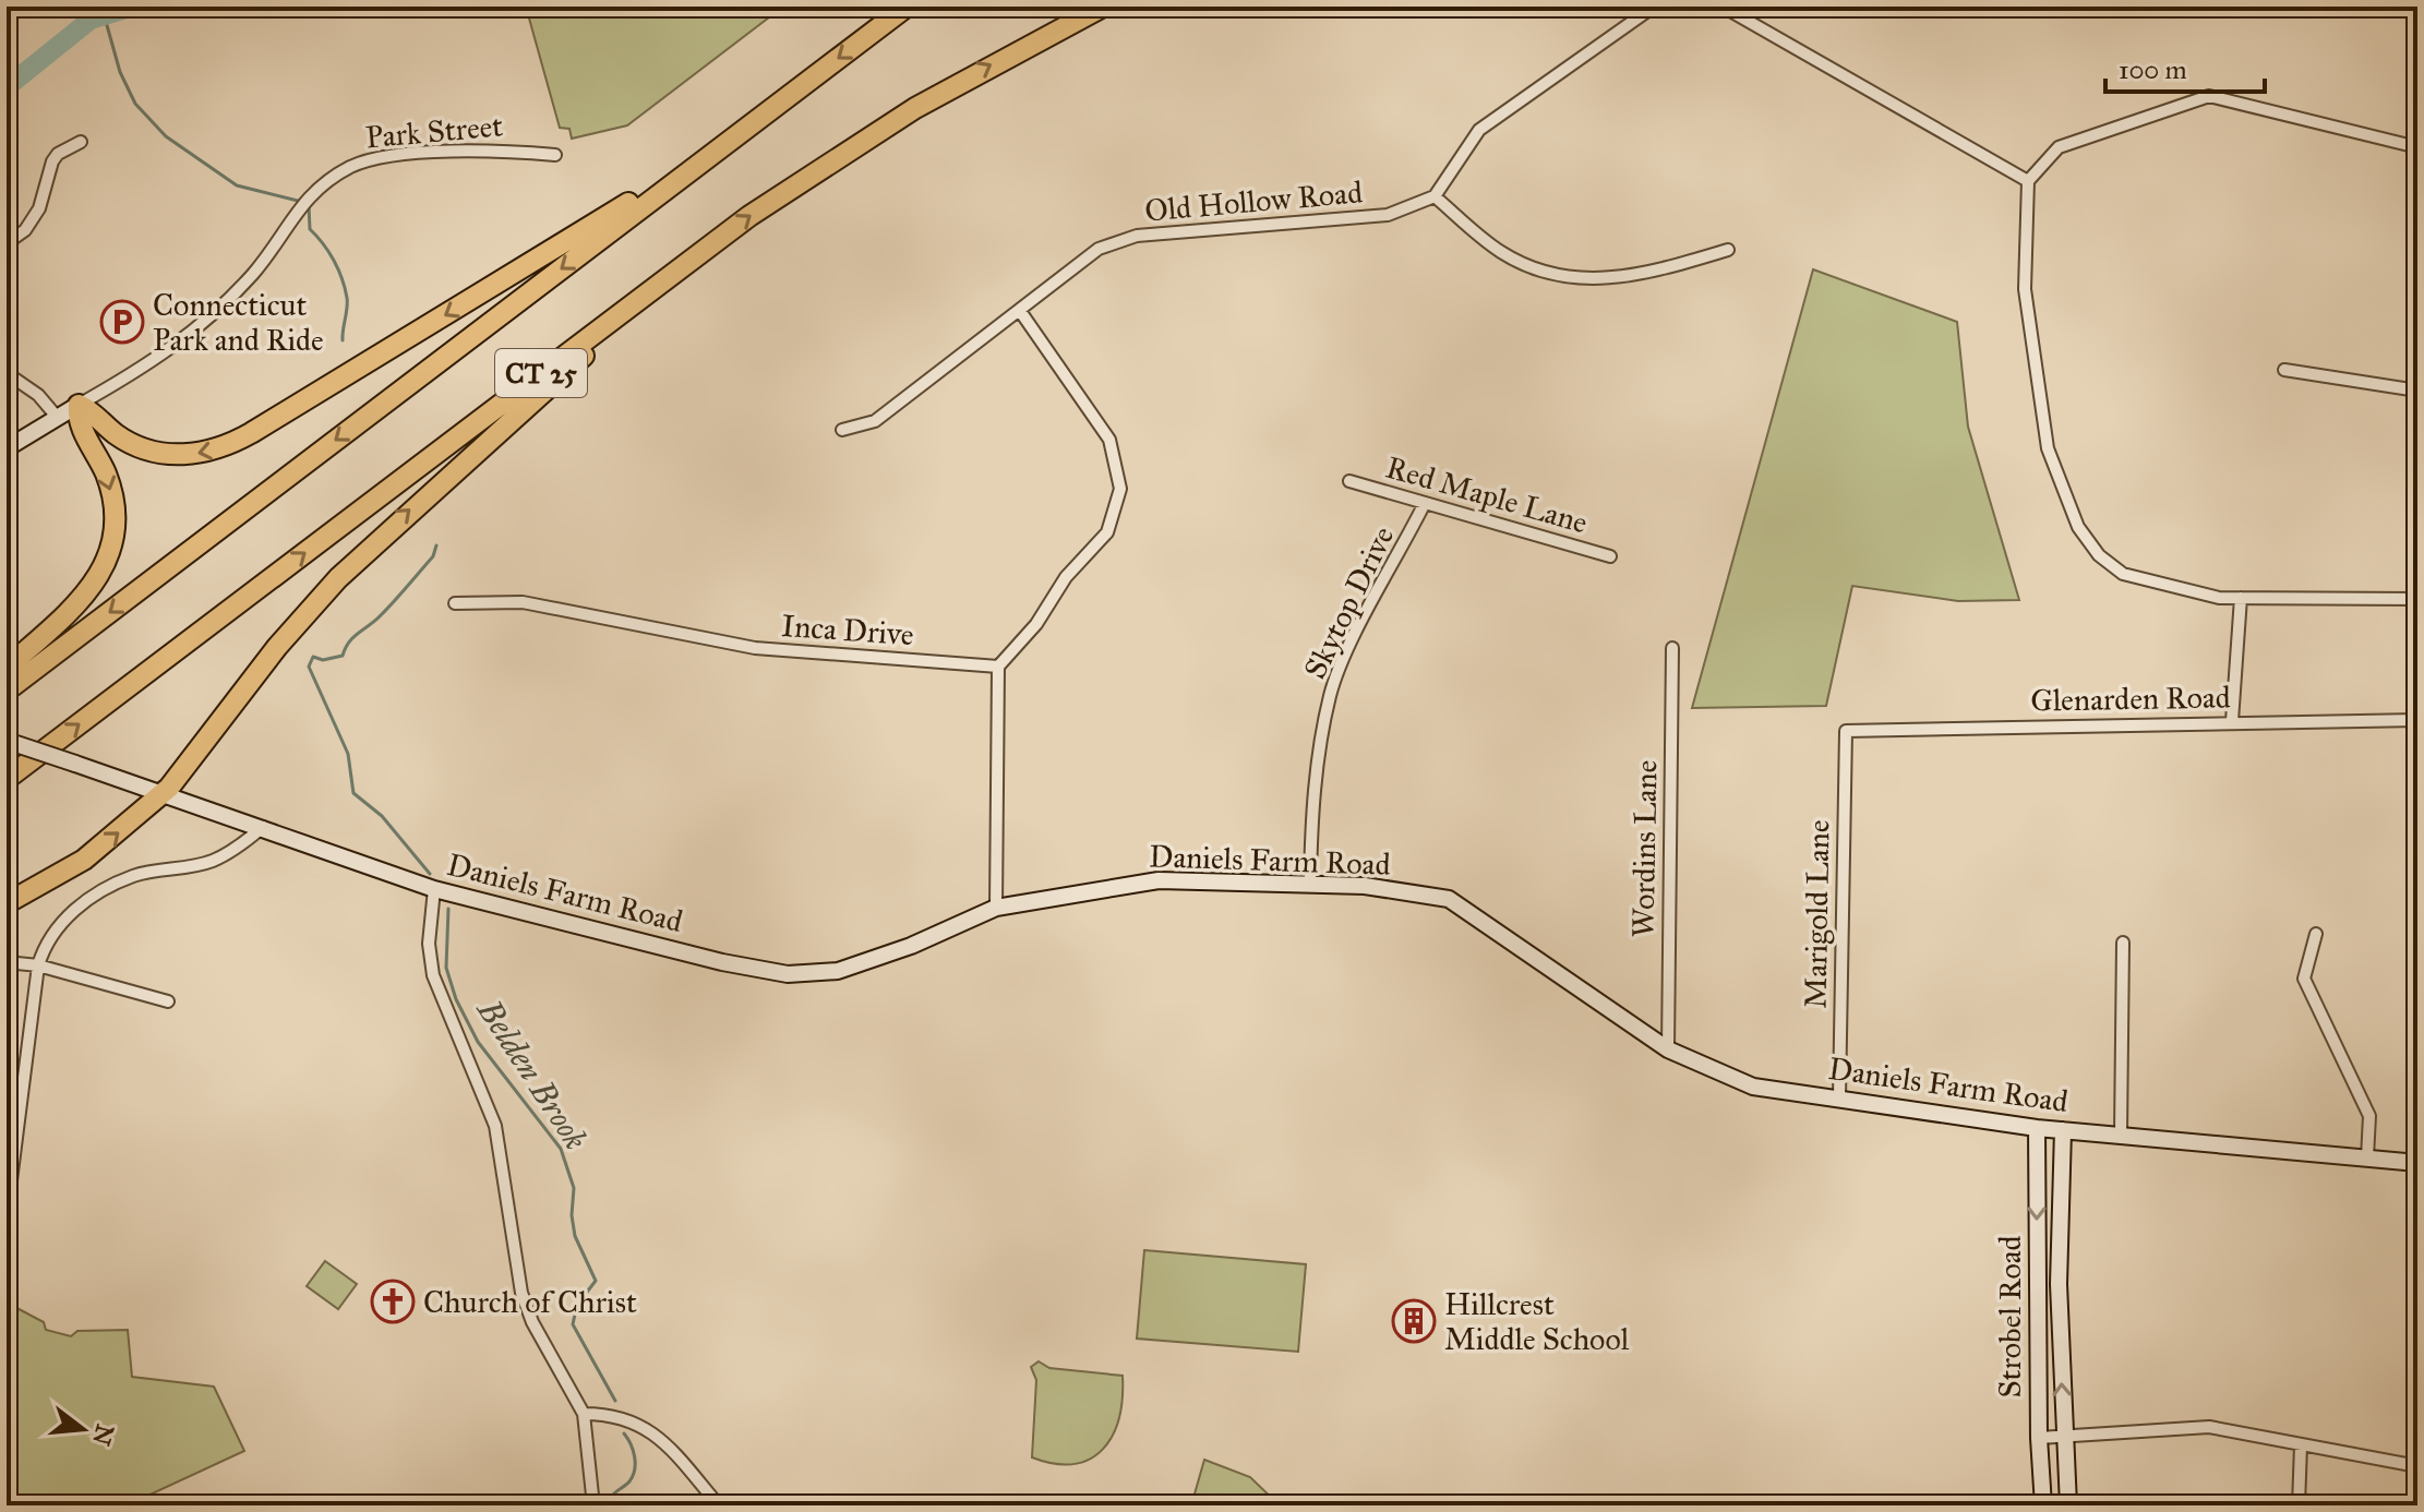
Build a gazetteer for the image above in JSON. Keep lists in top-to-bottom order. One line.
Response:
{"streets":{"highway":["CT 25"],"main road":["Park Street","Daniels Farm Road","Strobel Road"],"street":["Old Hollow Road","Red Maple Lane","Skytop Drive","Inca Drive","Glenarden Road","Wordins Lane","Marigold Lane"]},"crossings":[["Red Maple Lane","Skytop Drive"],["Skytop Drive","Daniels Farm Road"],["Glenarden Road","Marigold Lane"],["Wordins Lane","Daniels Farm Road"],["Daniels Farm Road","Marigold Lane"],["Daniels Farm Road","Strobel Road"]],"water":["Belden Brook"],"places":{"parking":["Connecticut Park and Ride"],"church":["Church of Christ"],"building":["Hillcrest Middle School"]},"scale_bar":"100 m","north":"right"}
